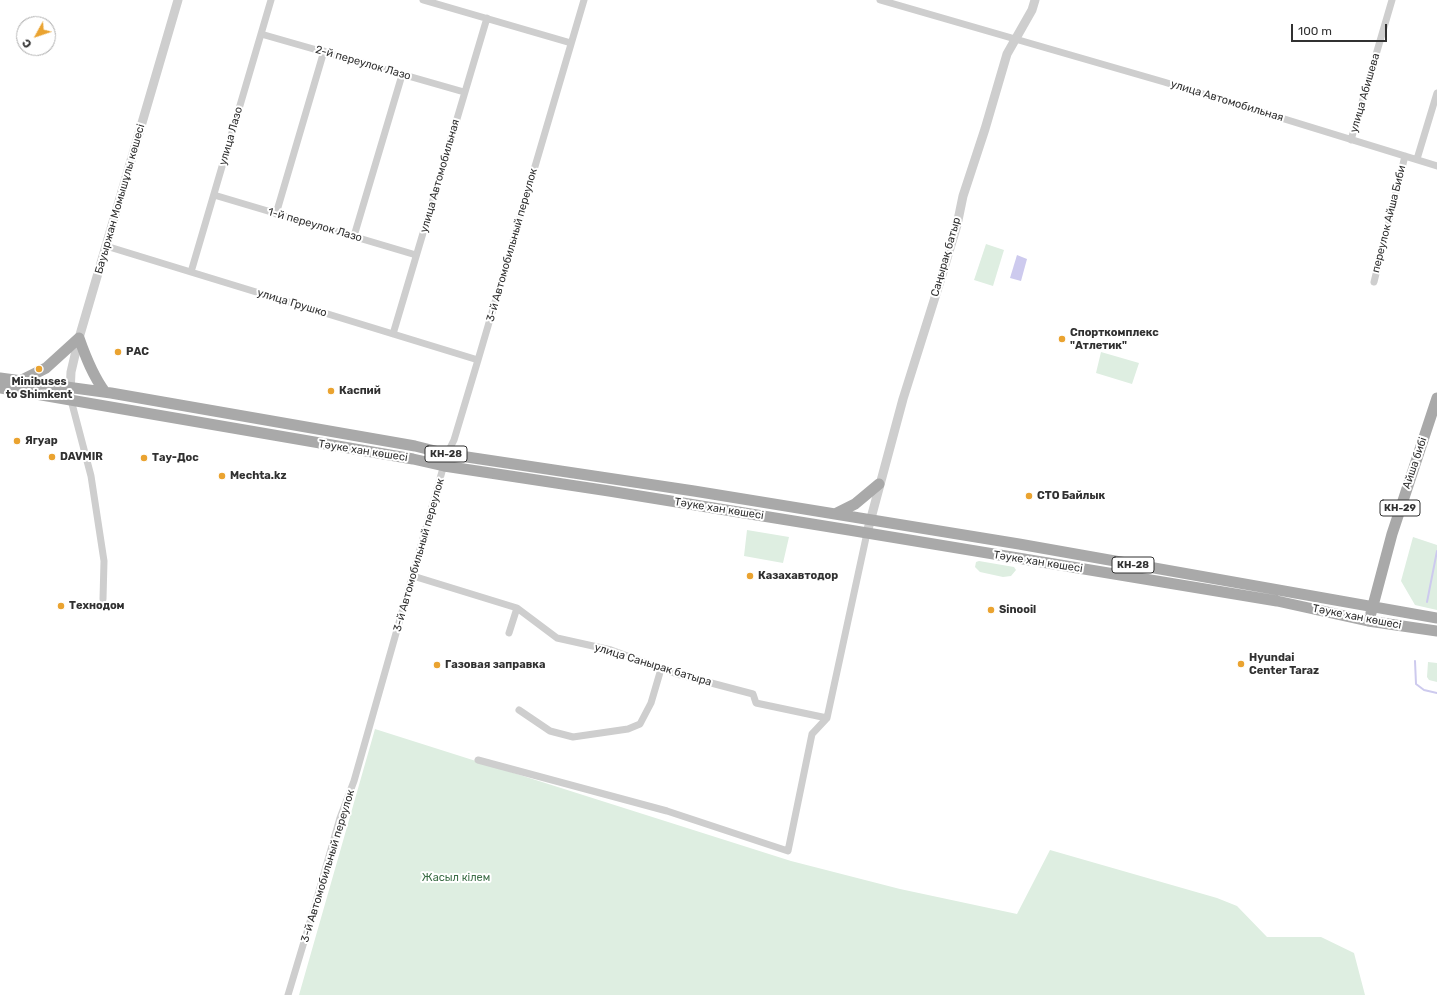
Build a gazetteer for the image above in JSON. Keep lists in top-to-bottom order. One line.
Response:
{"streets":{"main road":["Тәуке хан көшесі","КН-28","Айша бибі","КН-29"],"street":["2-й переулок Лазо","улица Абишева","улица Автомобильная","улица Лазо","Бауыржан Момышұлы көшесі","переулок Айша Биби","1-й переулок Лазо","3-й Автомобильный переулок","Саңырақ батыр","улица Грушко","улица Санырак батыра"]},"crossings":[["2-й переулок Лазо","улица Автомобильная"],["2-й переулок Лазо","улица Лазо"],["улица Абишева","улица Автомобильная"],["улица Автомобильная","переулок Айша Биби"],["улица Автомобильная","1-й переулок Лазо"],["улица Автомобильная","Саңырақ батыр"],["улица Автомобильная","улица Грушко"],["улица Лазо","1-й переулок Лазо"],["улица Лазо","улица Грушко"],["Бауыржан Момышұлы көшесі","улица Грушко"],["Бауыржан Момышұлы көшесі","Тәуке хан көшесі"],["3-й Автомобильный переулок","улица Грушко"],["3-й Автомобильный переулок","Тәуке хан көшесі"],["3-й Автомобильный переулок","улица Санырак батыра"],["Саңырақ батыр","Тәуке хан көшесі"],["Тәуке хан көшесі","Айша бибі"]],"parks":["Жасыл кілем"],"places":["Спорткомплекс \"Атлетик\"","РАС","Minibuses to Shimkent","Каспий","Ягуар","DAVMIR","Тау-Дос","Mechta.kz","СТО Байлык","Казахавтодор","Технодом","Sinooil","Hyundai Center Taraz","Газовая заправка"],"scale_bar":"100 m","north":"bottom left"}
